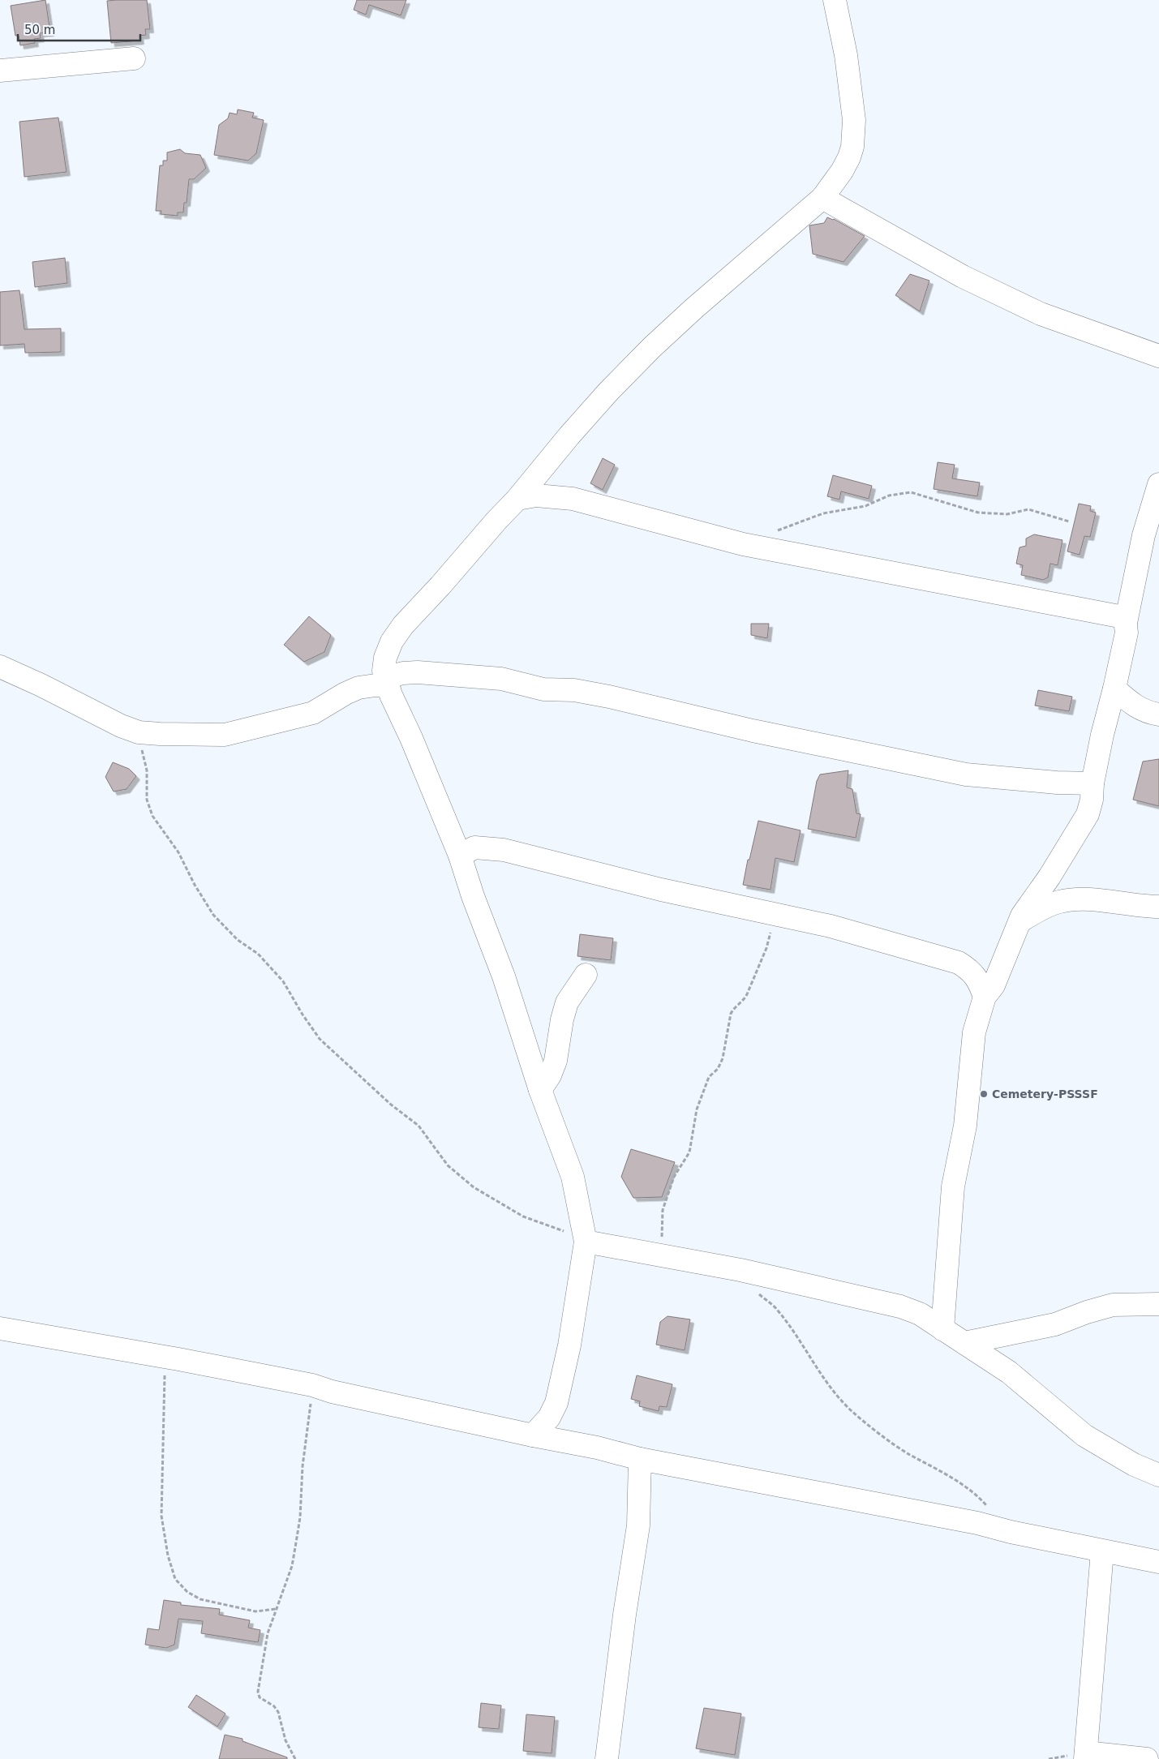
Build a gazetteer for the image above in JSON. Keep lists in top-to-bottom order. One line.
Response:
{"places":["Cemetery-PSSSF"],"scale_bar":"50 m"}
